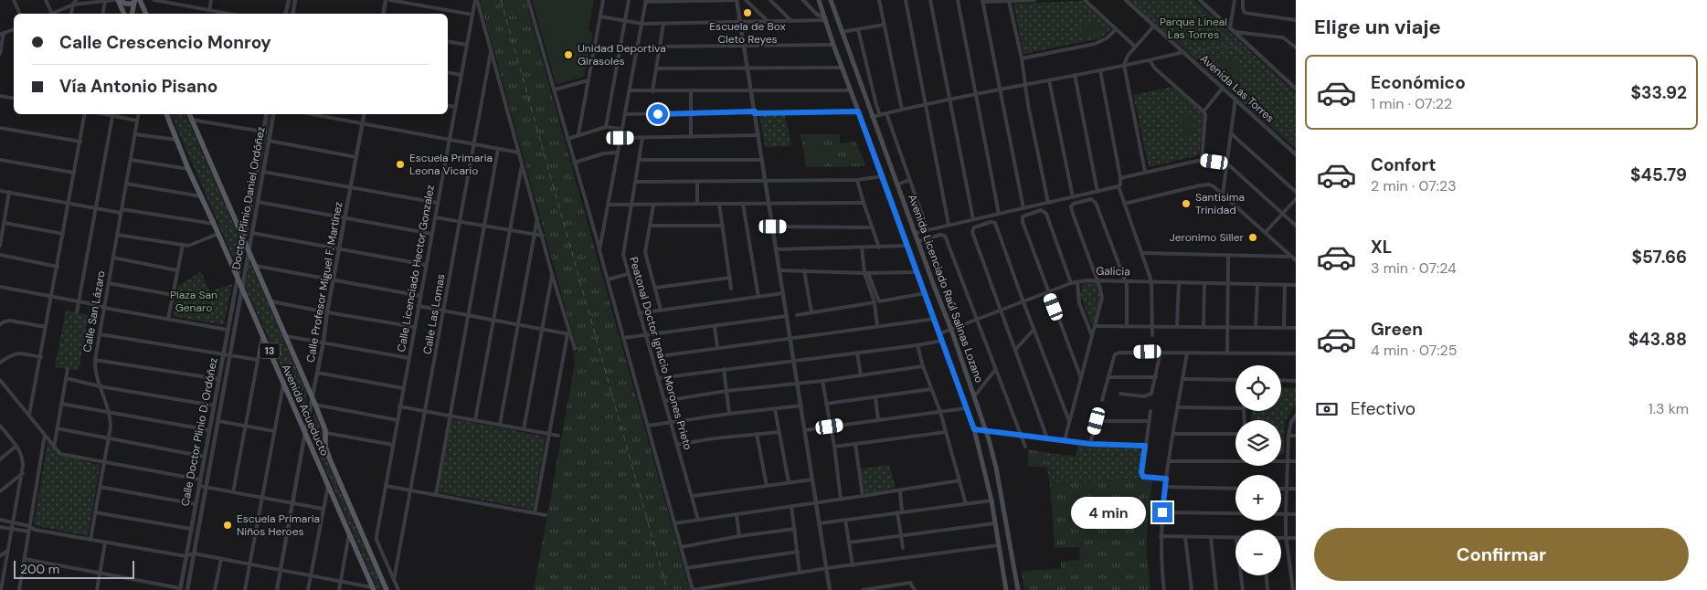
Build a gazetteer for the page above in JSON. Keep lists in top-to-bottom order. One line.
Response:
{"streets":{"main road":["Avenida Licenciado Raúl Salinas Lozano","13","Avenida Acueducto"],"street":["Avenida Las Torres","Doctor Plinio Daniel Ordóñez","Calle Licenciado Hector Gonzalez","Galicia","Calle Profesor Miguel F. Martínez","Calle San Lázaro","Calle Las Lomas","Peatonal Doctor Ignacio Morones Prieto","Calle Doctor Plinio D. Ordóñez"]},"crossings":[["Doctor Plinio Daniel Ordóñez","Avenida Acueducto"],["Doctor Plinio Daniel Ordóñez","Calle Doctor Plinio D. Ordóñez"],["Calle Licenciado Hector Gonzalez","Calle Las Lomas"],["Galicia","Avenida Licenciado Raúl Salinas Lozano"],["Calle Profesor Miguel F. Martínez","Avenida Acueducto"],["Avenida Acueducto","Calle Doctor Plinio D. Ordóñez"]],"parks":["Parque Lineal Las Torres","Plaza San Genaro"],"places":["Escuela de Box Cleto Reyes","Unidad Deportiva Girasoles","Escuela Primaria Leona Vicario","Santisima Trinidad","Jeronimo Siller","Escuela Primaria Niños Heroes"],"scale_bar":"200 m","page":{"heading":"Elige un viaje","banner":["Calle Crescencio Monroy","Vía Antonio Pisano"],"list":[{"name":"Económico","note":"1 min · 07:22","value":"$33.92"},{"name":"Confort","note":"2 min · 07:23","value":"$45.79"},{"name":"XL","note":"3 min · 07:24","value":"$57.66"},{"name":"Green","note":"4 min · 07:25","value":"$43.88"}],"map_buttons":["+","−"],"pay":["Efectivo","1.3 km"],"bubble":"4 min","buttons":"Confirmar","scale":"200 m"}}
